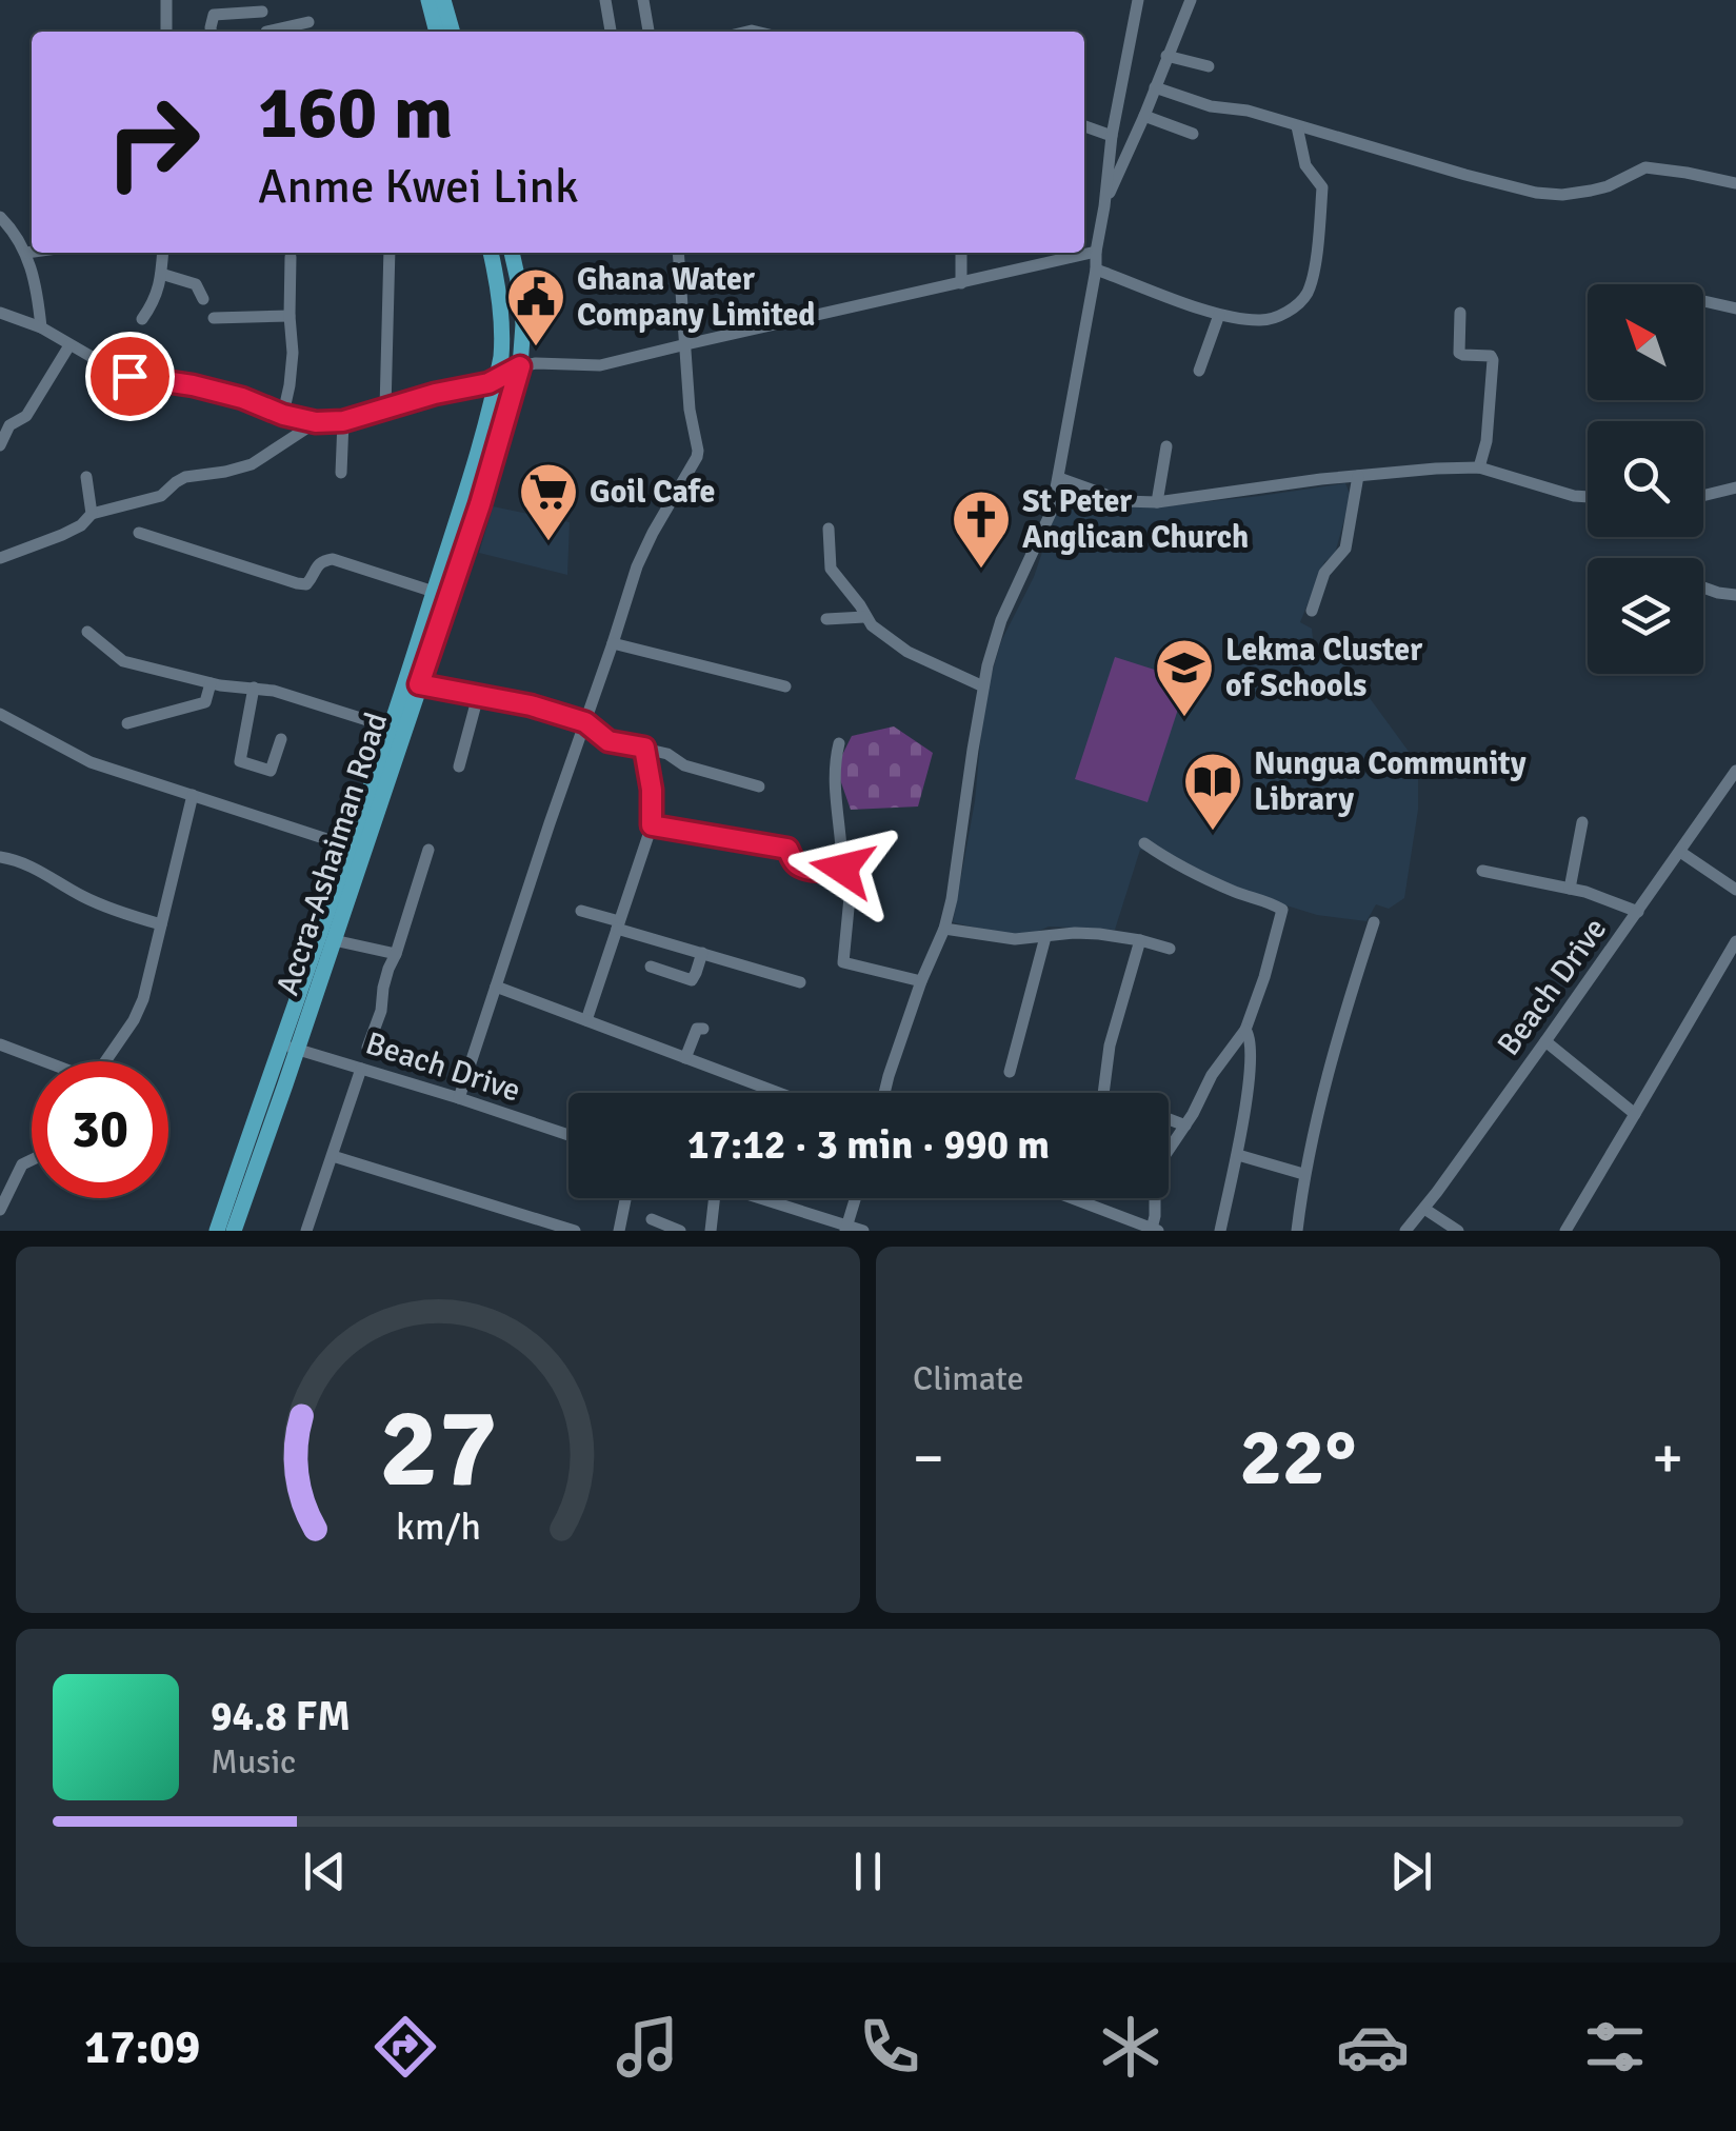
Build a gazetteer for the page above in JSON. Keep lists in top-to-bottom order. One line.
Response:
{"streets":{"main road":["Accra-Ashaiman Road"],"street":["Beach Drive"]},"crossings":[["Accra-Ashaiman Road","Beach Drive"]],"places":{"public building":["Ghana Water Company Limited"],"supermarket":["Goil Cafe"],"church":["St Peter Anglican Church"],"school or university":["Lekma Cluster of Schools"],"library":["Nungua Community Library"]},"north":"top left","page":{"turn":["160 m","Anme Kwei Link"],"limit":"30","trip":"17:12 · 3 min · 990 m","tile":"Climate","heat":["−","22°","+"],"song":["94.8 FM","Music"],"tabs":"17:09","gauge":["27","km/h"]}}
